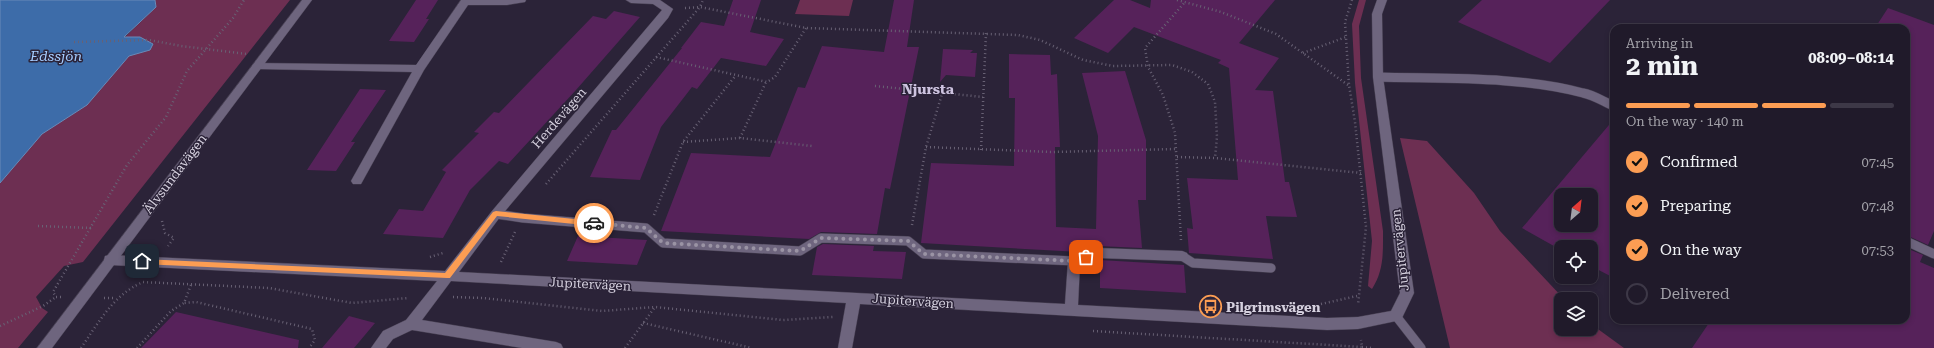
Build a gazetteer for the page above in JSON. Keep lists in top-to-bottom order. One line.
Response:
{"streets":{"street":["Herdevägen","Älvsundavägen","Jupitervägen"]},"crossings":[["Herdevägen","Jupitervägen"],["Älvsundavägen","Jupitervägen"]],"districts":["Njursta"],"water":["Edssjön"],"places":{"bus stop":["Pilgrimsvägen"]},"north":"top right","page":{"heading":["2 min","Arriving in","08:09–08:14"],"bar":"On the way · 140 m","list":[["Confirmed","07:45"],["Preparing","07:48"],["On the way","07:53"],"Delivered"]}}
